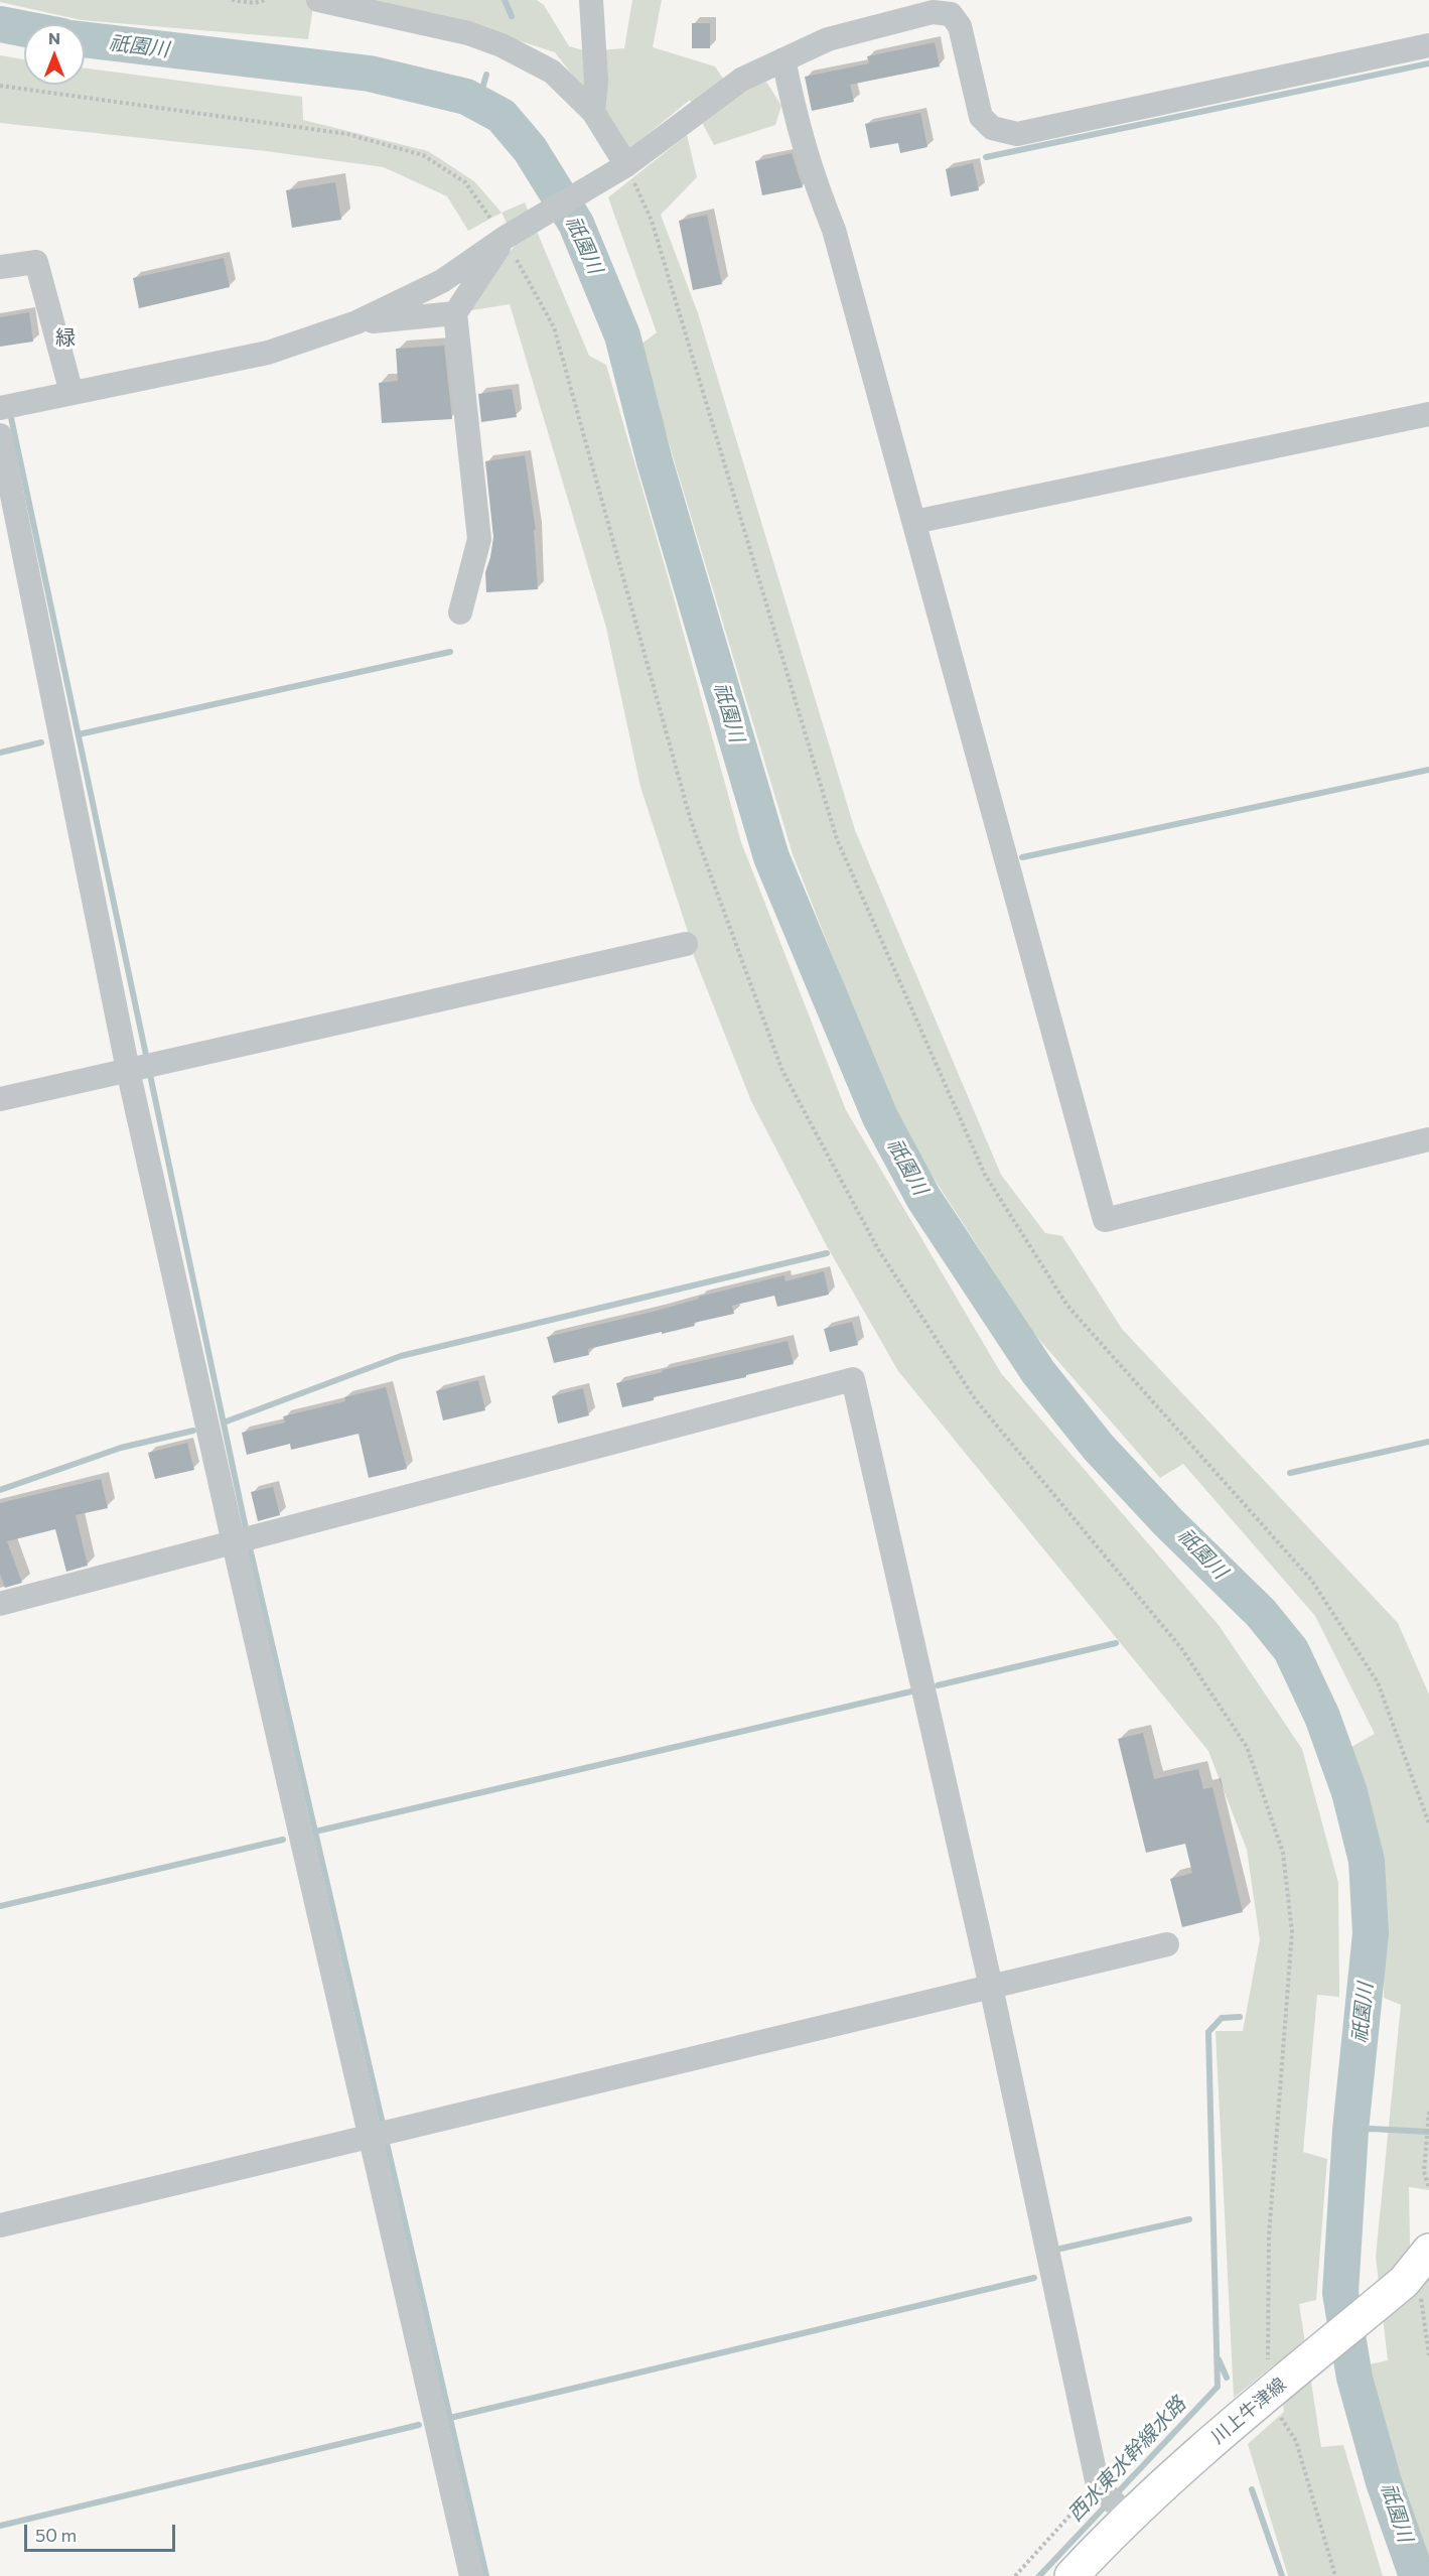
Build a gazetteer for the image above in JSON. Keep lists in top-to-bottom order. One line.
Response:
{"streets":{"main road":["川上牛津線"]},"districts":["緑"],"water":["祇園川","西水東水幹線水路"],"scale_bar":"50 m","north":"top"}
